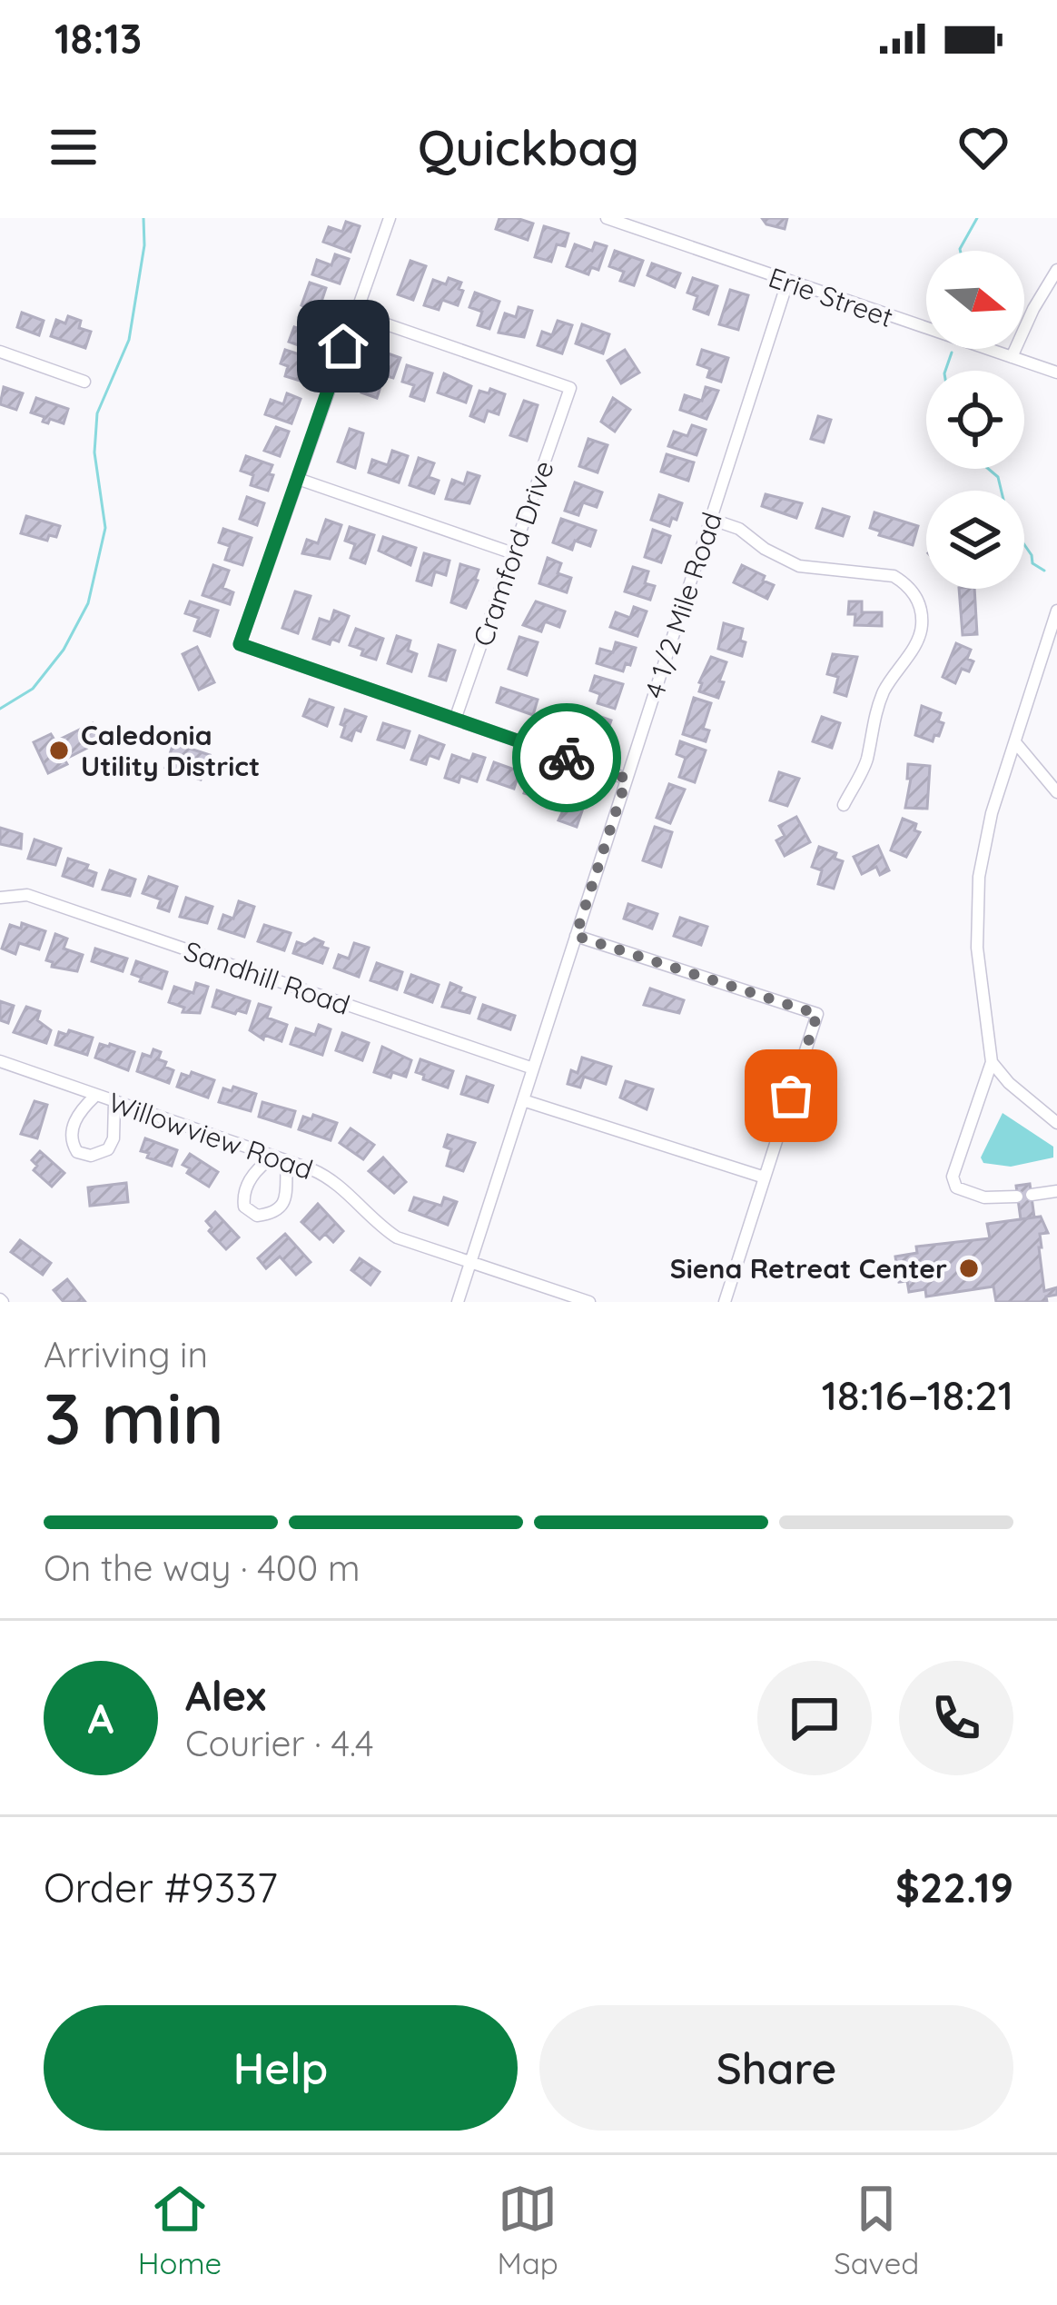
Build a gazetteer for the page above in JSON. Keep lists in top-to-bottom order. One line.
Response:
{"streets":{"street":["Erie Street","Cramford Drive","4 1/2 Mile Road","Sandhill Road","Willowview Road"]},"crossings":[["Erie Street","4 1/2 Mile Road"],["4 1/2 Mile Road","Sandhill Road"],["4 1/2 Mile Road","Willowview Road"]],"places":["Caledonia Utility District","Siena Retreat Center"],"north":"right","page":{"status":"18:13","header":"Quickbag","heading":["3 min","Arriving in","18:16–18:21"],"panel":["Alex","Courier · 4.4","Order #9337","$22.19"],"bar":"On the way · 400 m","round":"A","buttons":["Help","Share"],"tabs":["Home","Map","Saved"]}}
